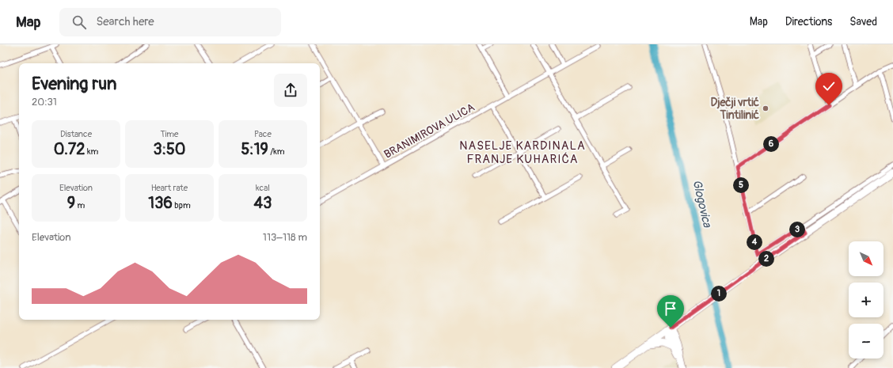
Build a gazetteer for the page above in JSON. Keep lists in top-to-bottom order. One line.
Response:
{"streets":{"street":["BRANIMIROVA ULICA"]},"districts":["NASELJE KARDINALA FRANJE KUHARIĆA"],"water":["Glogovica"],"places":["Dječji vrtić Tintilinić"],"north":"bottom right","page":{"header":"Map","search":"Search here","nav":["Map","Directions","Saved"],"heading":["Evening run","20:31"],"stats":[["Distance","0.72 km"],["Time","3:50"],["Pace","5:19 /km"],["Elevation","9 m"],["Heart rate","136 bpm"],["kcal","43"]],"pins":["6","5","3","4","2","1"],"chart":["Elevation","113–118 m"],"map_buttons":["+","−"]}}
